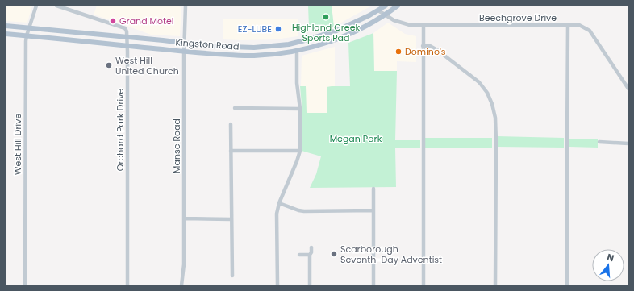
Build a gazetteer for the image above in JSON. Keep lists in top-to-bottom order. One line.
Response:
{"streets":{"main road":["Kingston Road"],"street":["Beechgrove Drive","Orchard Park Drive","West Hill Drive","Manse Road"]},"crossings":[["Beechgrove Drive","Kingston Road"],["Kingston Road","Orchard Park Drive"],["Kingston Road","West Hill Drive"],["Kingston Road","Manse Road"]],"parks":["Megan Park"],"places":["Highland Creek Sports Pad","Grand Motel","EZ-LUBE","Domino's","West Hill United Church","Scarborough Seventh-Day Adventist"],"north":"top"}
